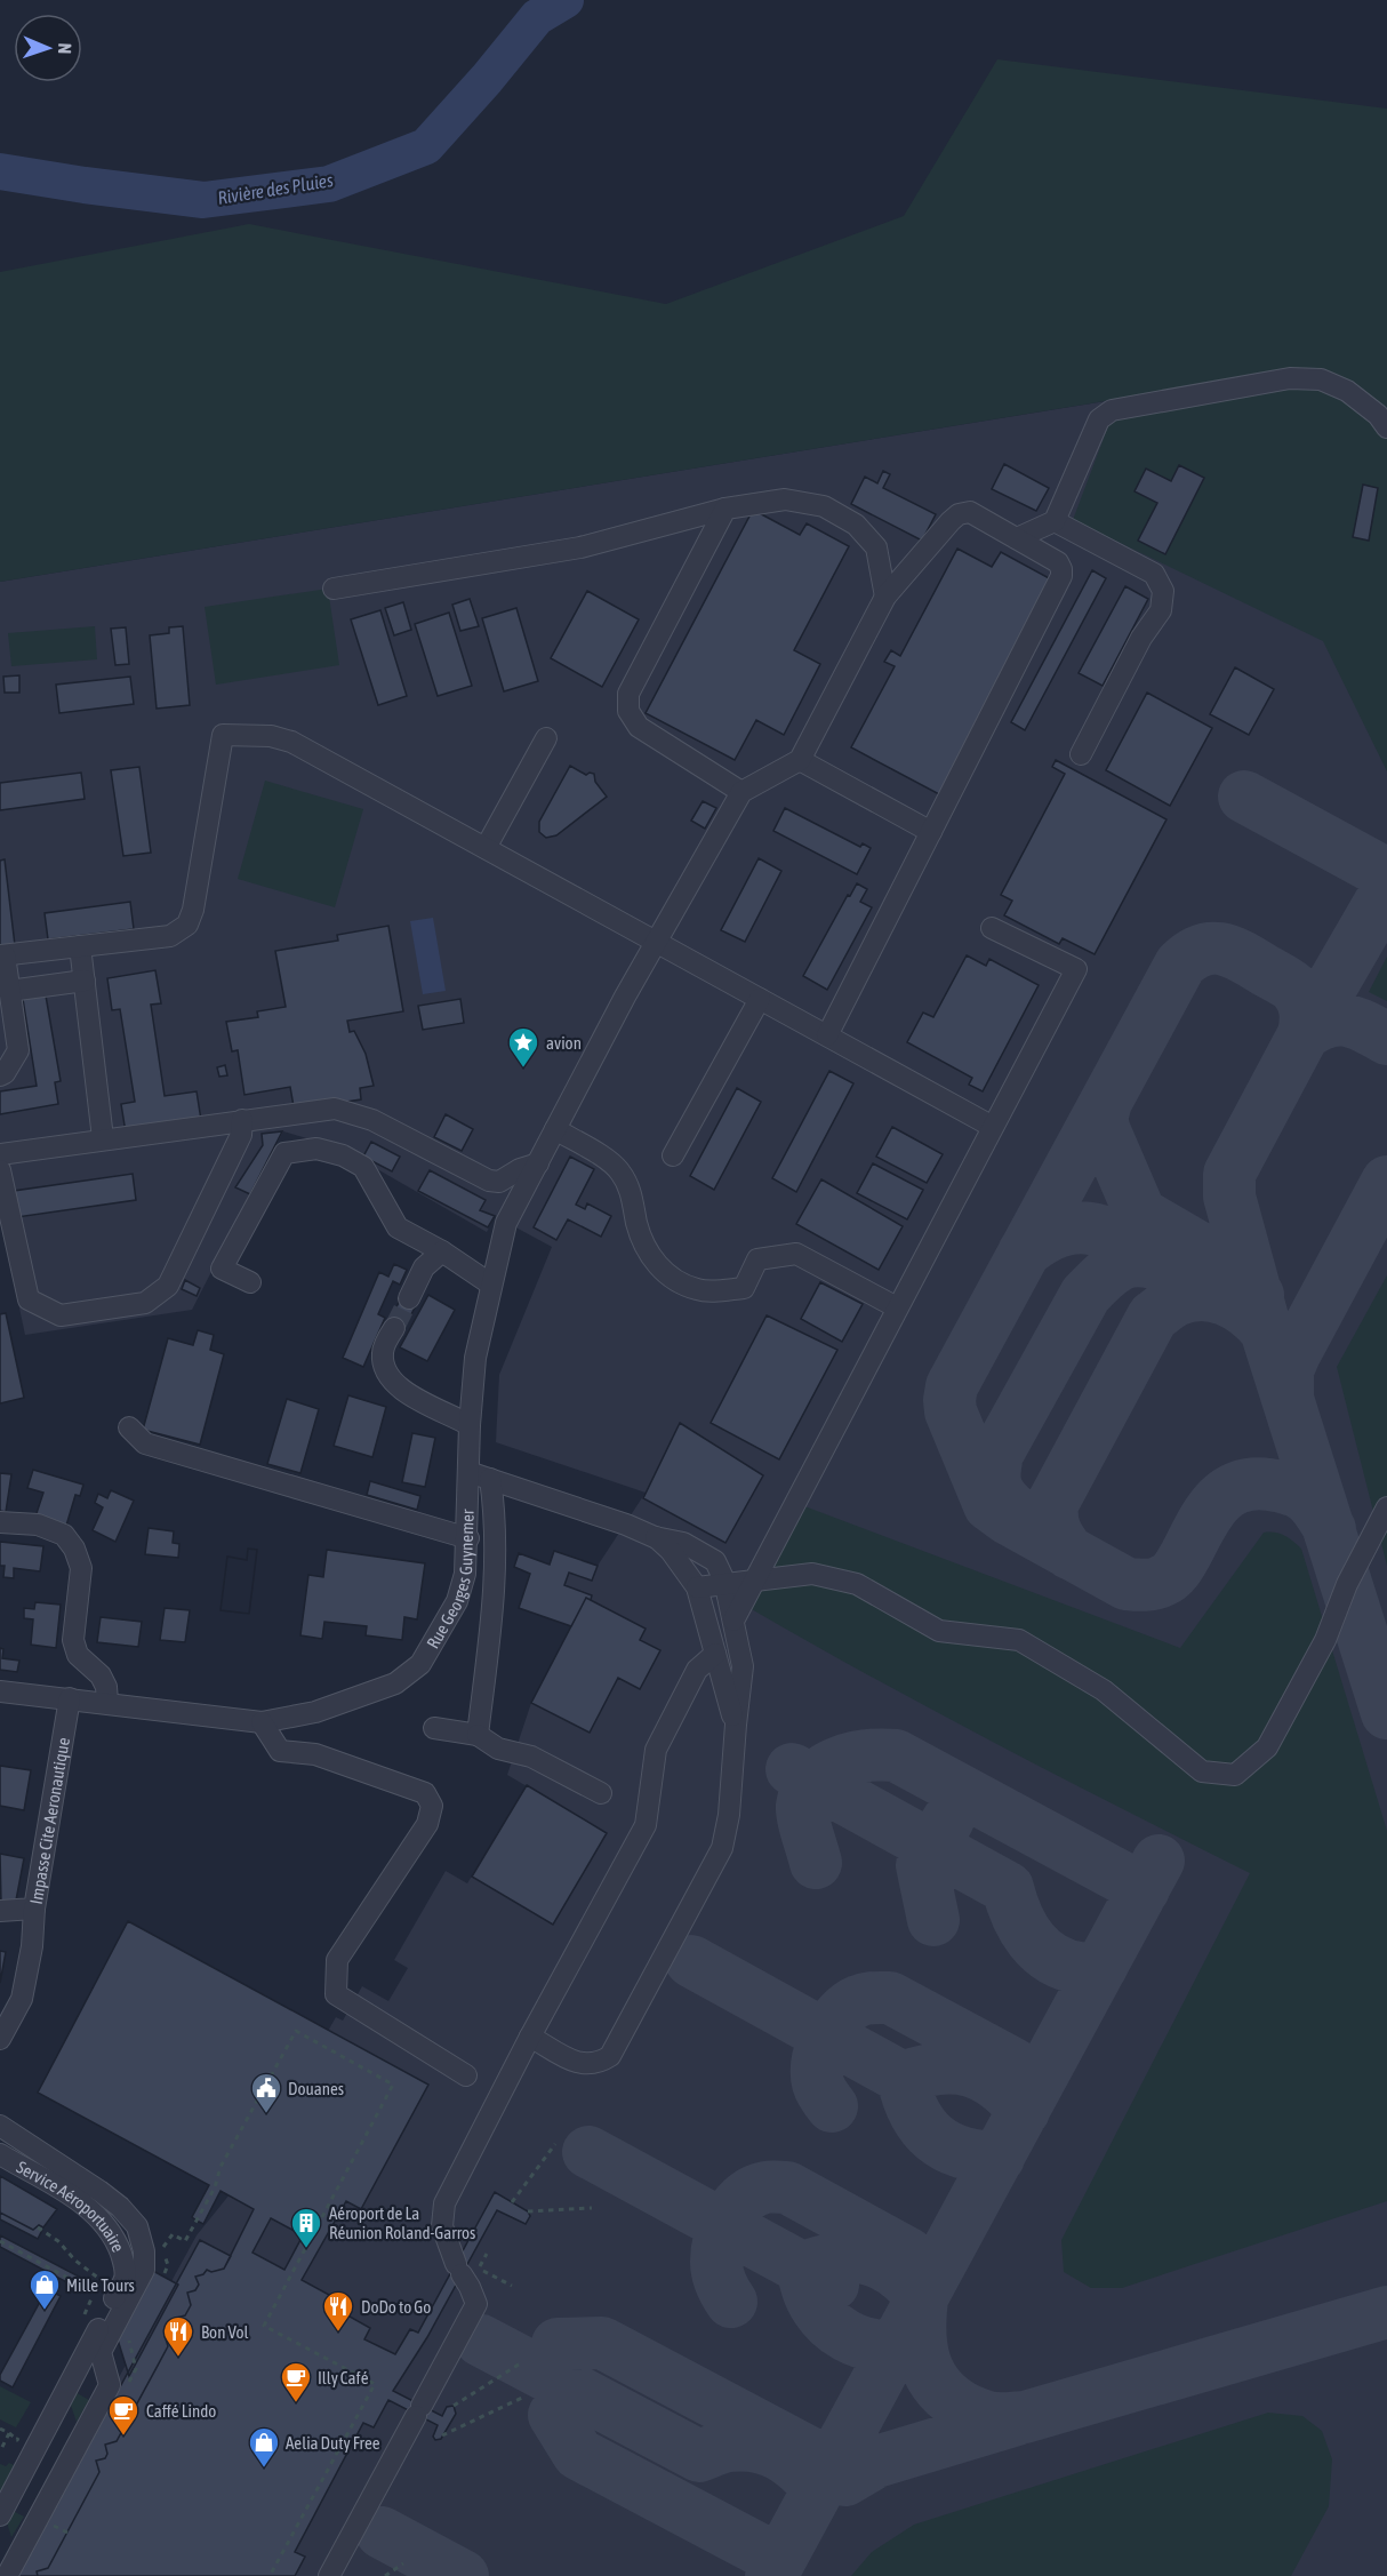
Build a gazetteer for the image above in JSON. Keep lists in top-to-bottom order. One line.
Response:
{"streets":{"street":["Rue Georges Guynemer","Impasse Cite Aeronautique","Service Aéroportuaire"]},"crossings":[["Rue Georges Guynemer","Impasse Cite Aeronautique"]],"water":["Rivière des Pluies"],"places":{"place":["avion"],"public building":["Douanes"],"building":["Aéroport de La Réunion Roland-Garros"],"shop":["Mille Tours","Aelia Duty Free"],"restaurant":["DoDo to Go","Bon Vol"],"cafe":["Illy Café","Caffé Lindo"]},"north":"right"}
